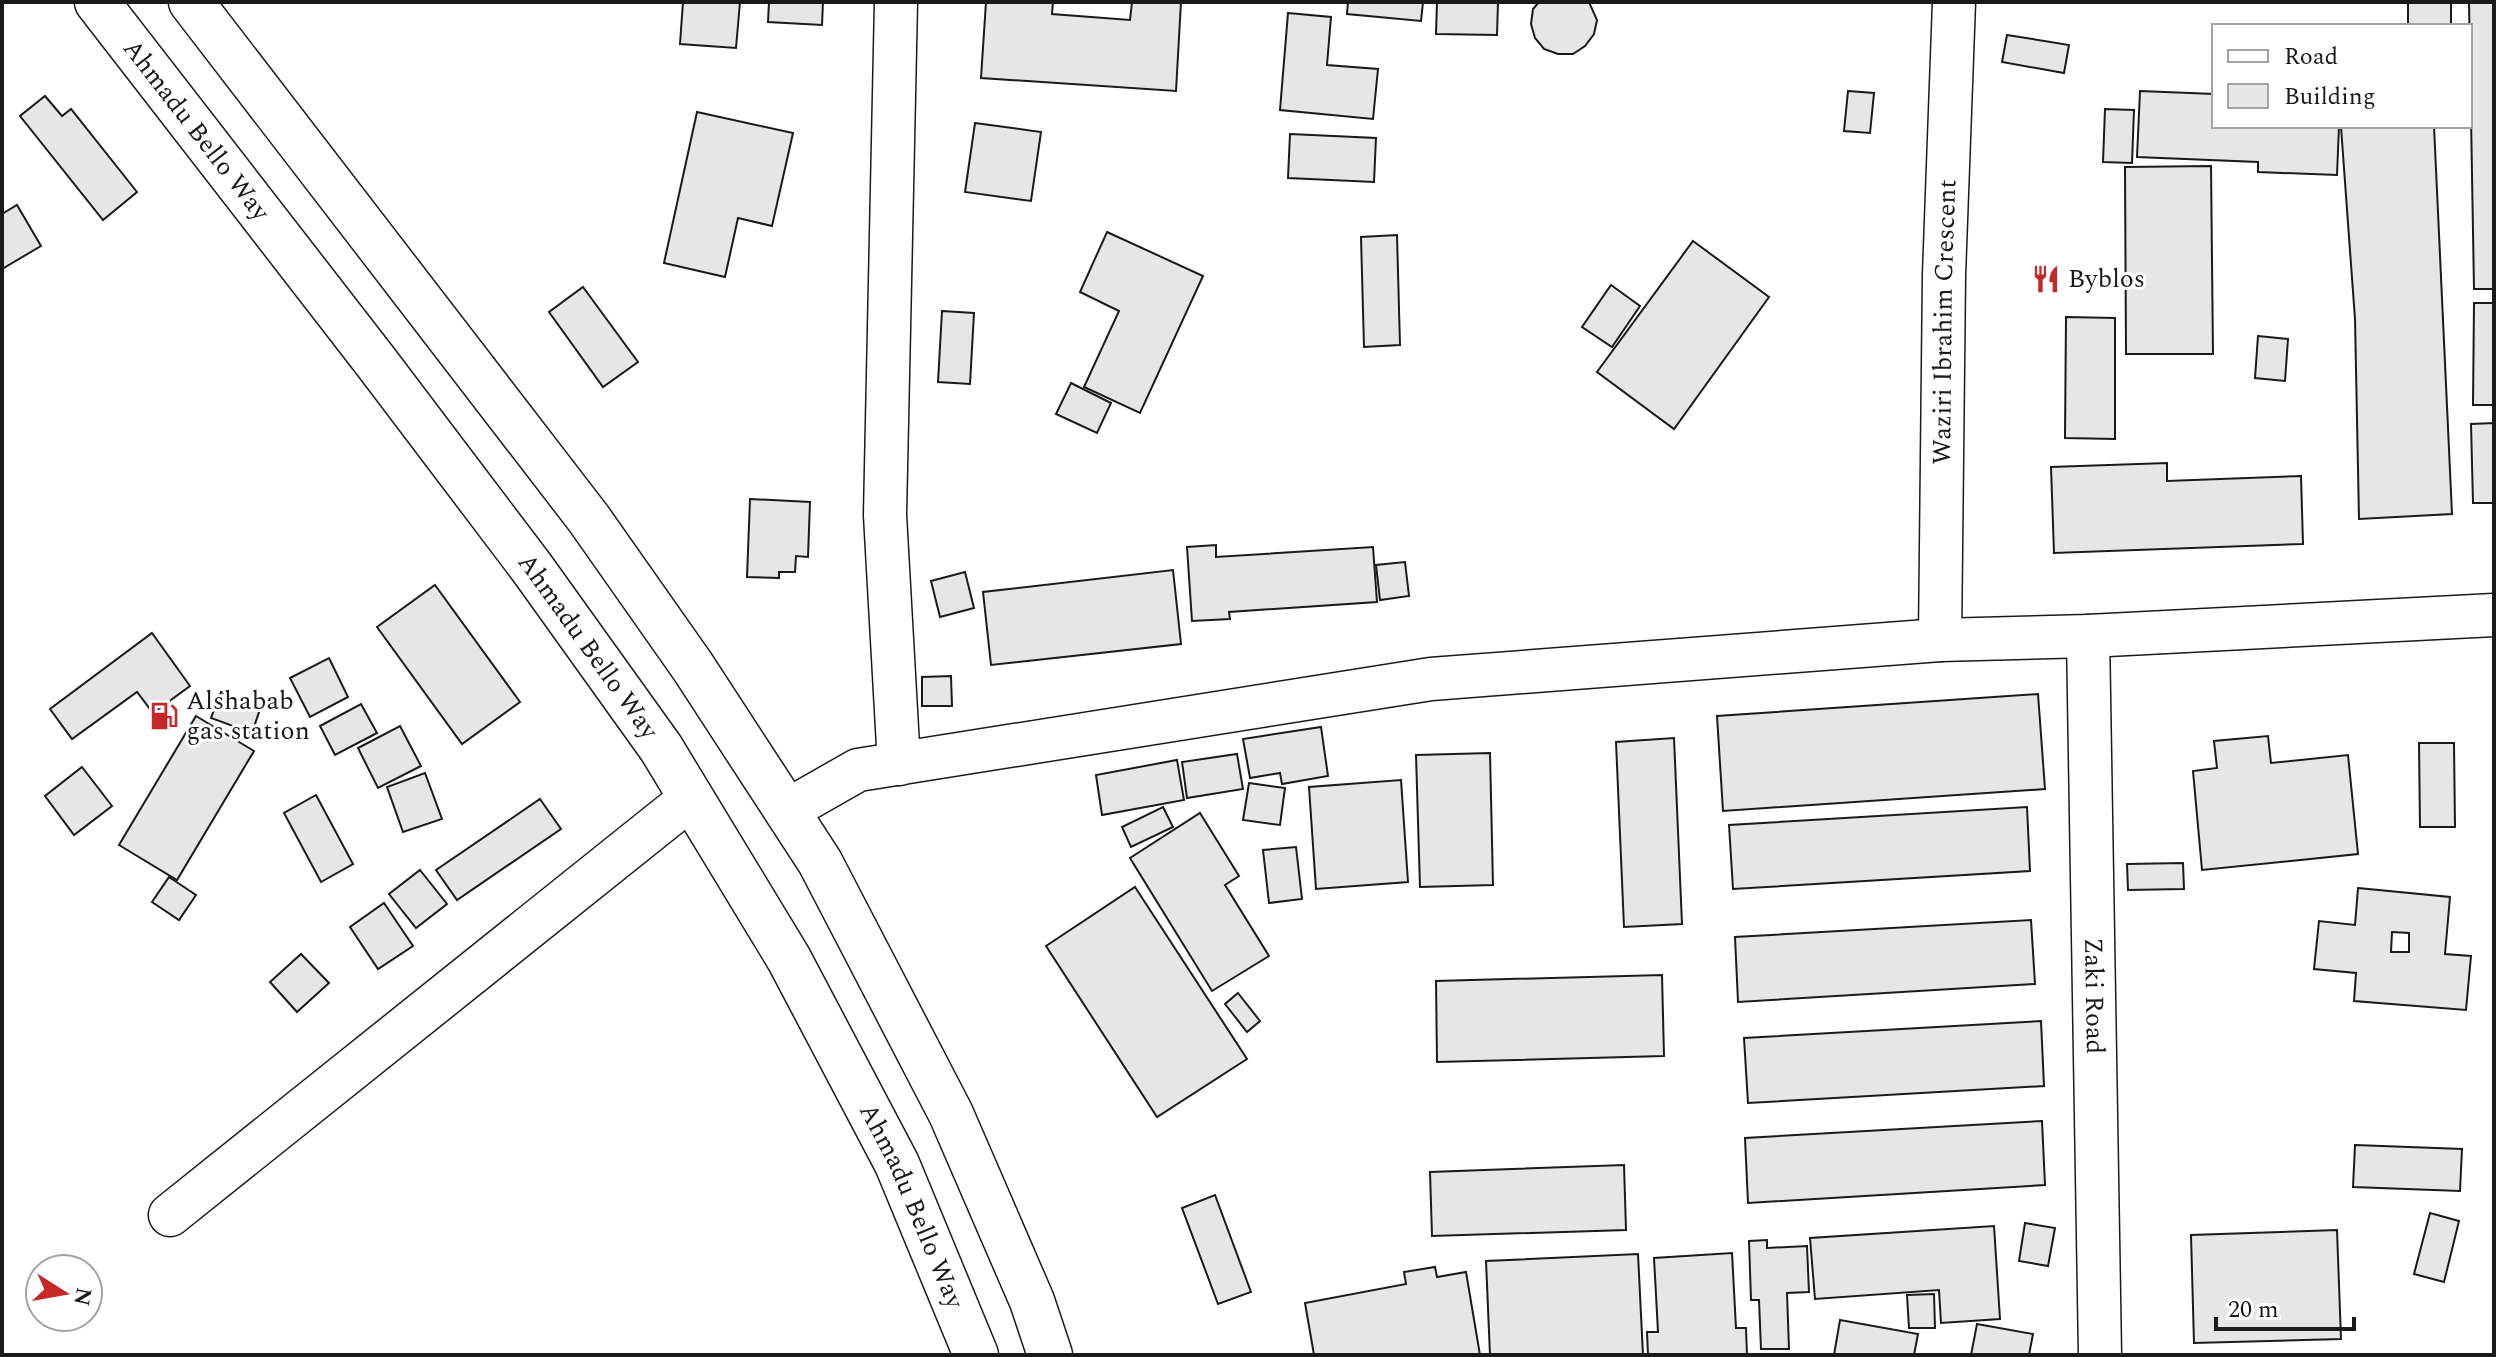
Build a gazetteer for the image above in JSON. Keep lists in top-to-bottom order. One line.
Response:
{"streets":{"main road":["Ahmadu Bello Way"],"street":["Waziri Ibrahim Crescent","Zaki Road"]},"places":{"restaurant":["Byblos"],"fuel station":["Alshabab gas station"]},"legend":["Road","Building"],"scale_bar":"20 m","north":"right"}
